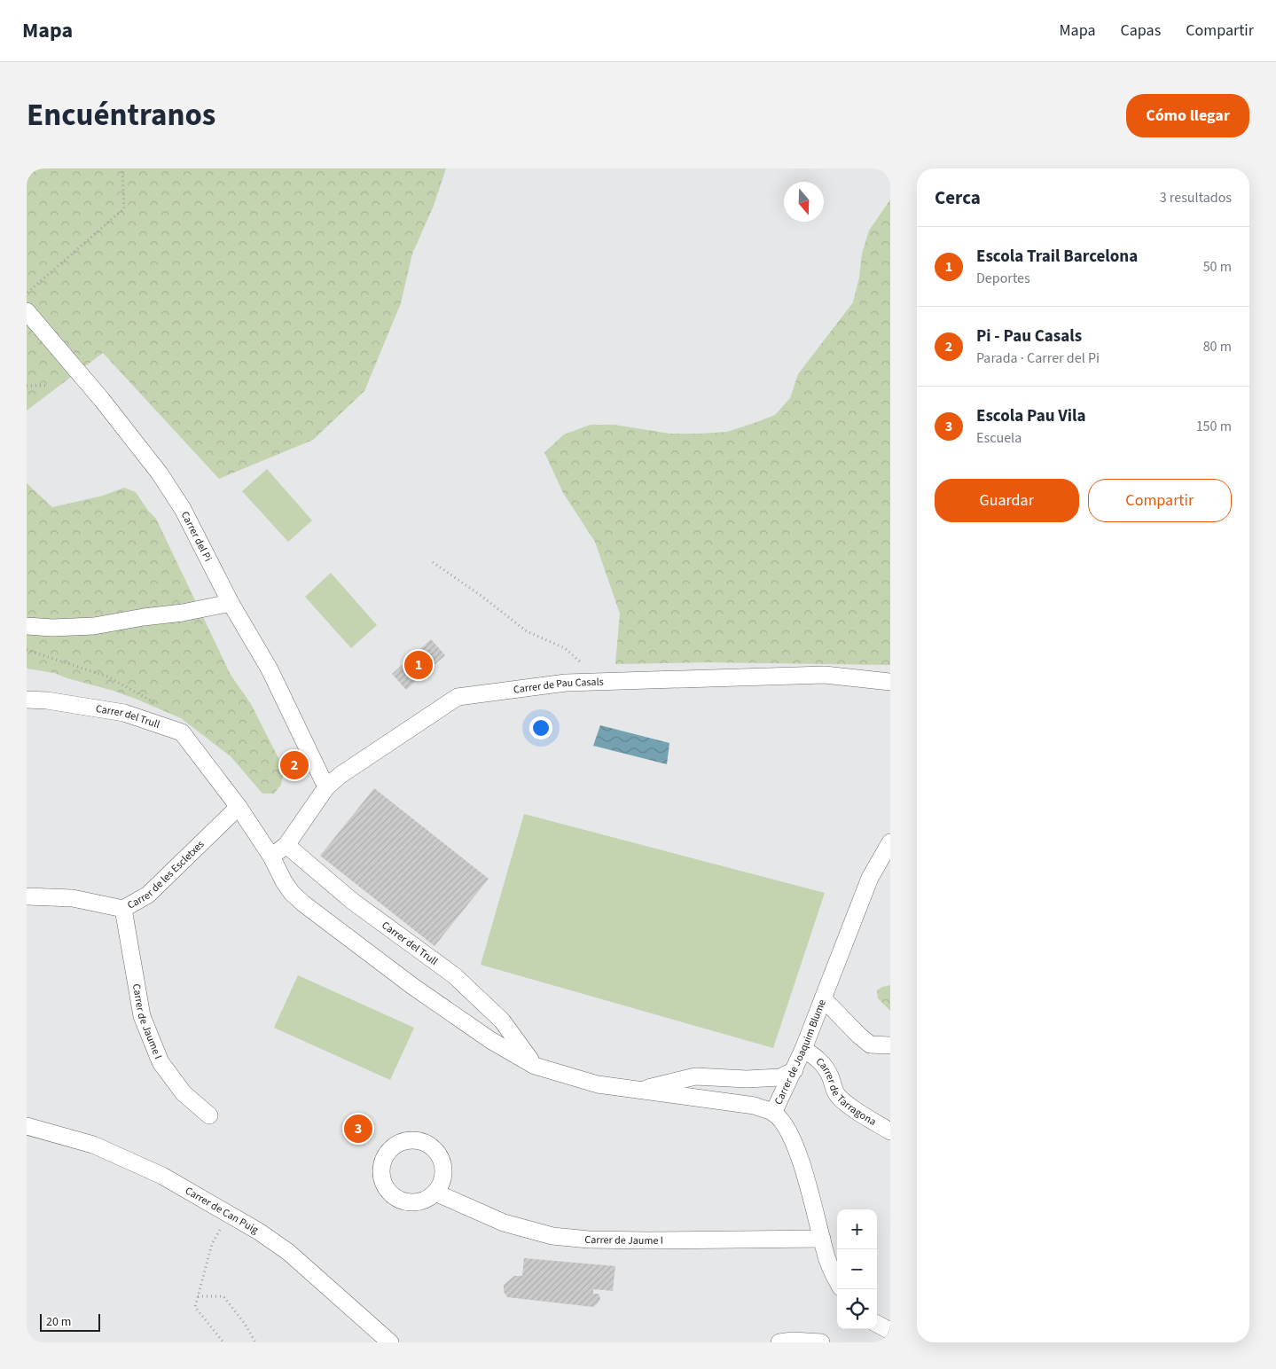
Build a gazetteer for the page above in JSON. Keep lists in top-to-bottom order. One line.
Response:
{"streets":{"street":["Carrer del Pi","Carrer de Pau Casals","Carrer del Trull","Carrer de les Escletxes","Carrer de Jaume I","Carrer de Joaquim Blume","Carrer de Tarragona","Carrer de Can Puig"]},"crossings":[["Carrer del Pi","Carrer de Pau Casals"],["Carrer de Pau Casals","Carrer del Trull"],["Carrer del Trull","Carrer de les Escletxes"],["Carrer del Trull","Carrer de Joaquim Blume"],["Carrer de les Escletxes","Carrer de Jaume I"],["Carrer de Jaume I","Carrer de Joaquim Blume"],["Carrer de Joaquim Blume","Carrer de Tarragona"]],"scale_bar":"20 m","north":"bottom","page":{"header":"Mapa","nav":["Mapa","Capas","Compartir"],"title":"Encuéntranos","buttons":["Cómo llegar",["Guardar","Compartir"]],"heading":["Cerca","3 resultados"],"list":[{"mark":"1","name":"Escola Trail Barcelona","note":"Deportes","value":"50 m"},{"mark":"2","name":"Pi - Pau Casals","note":"Parada · Carrer del Pi","value":"80 m"},{"mark":"3","name":"Escola Pau Vila","note":"Escuela","value":"150 m"}],"pins":["1","2","3"],"map_buttons":["+","−"],"scale":"20 m"}}
